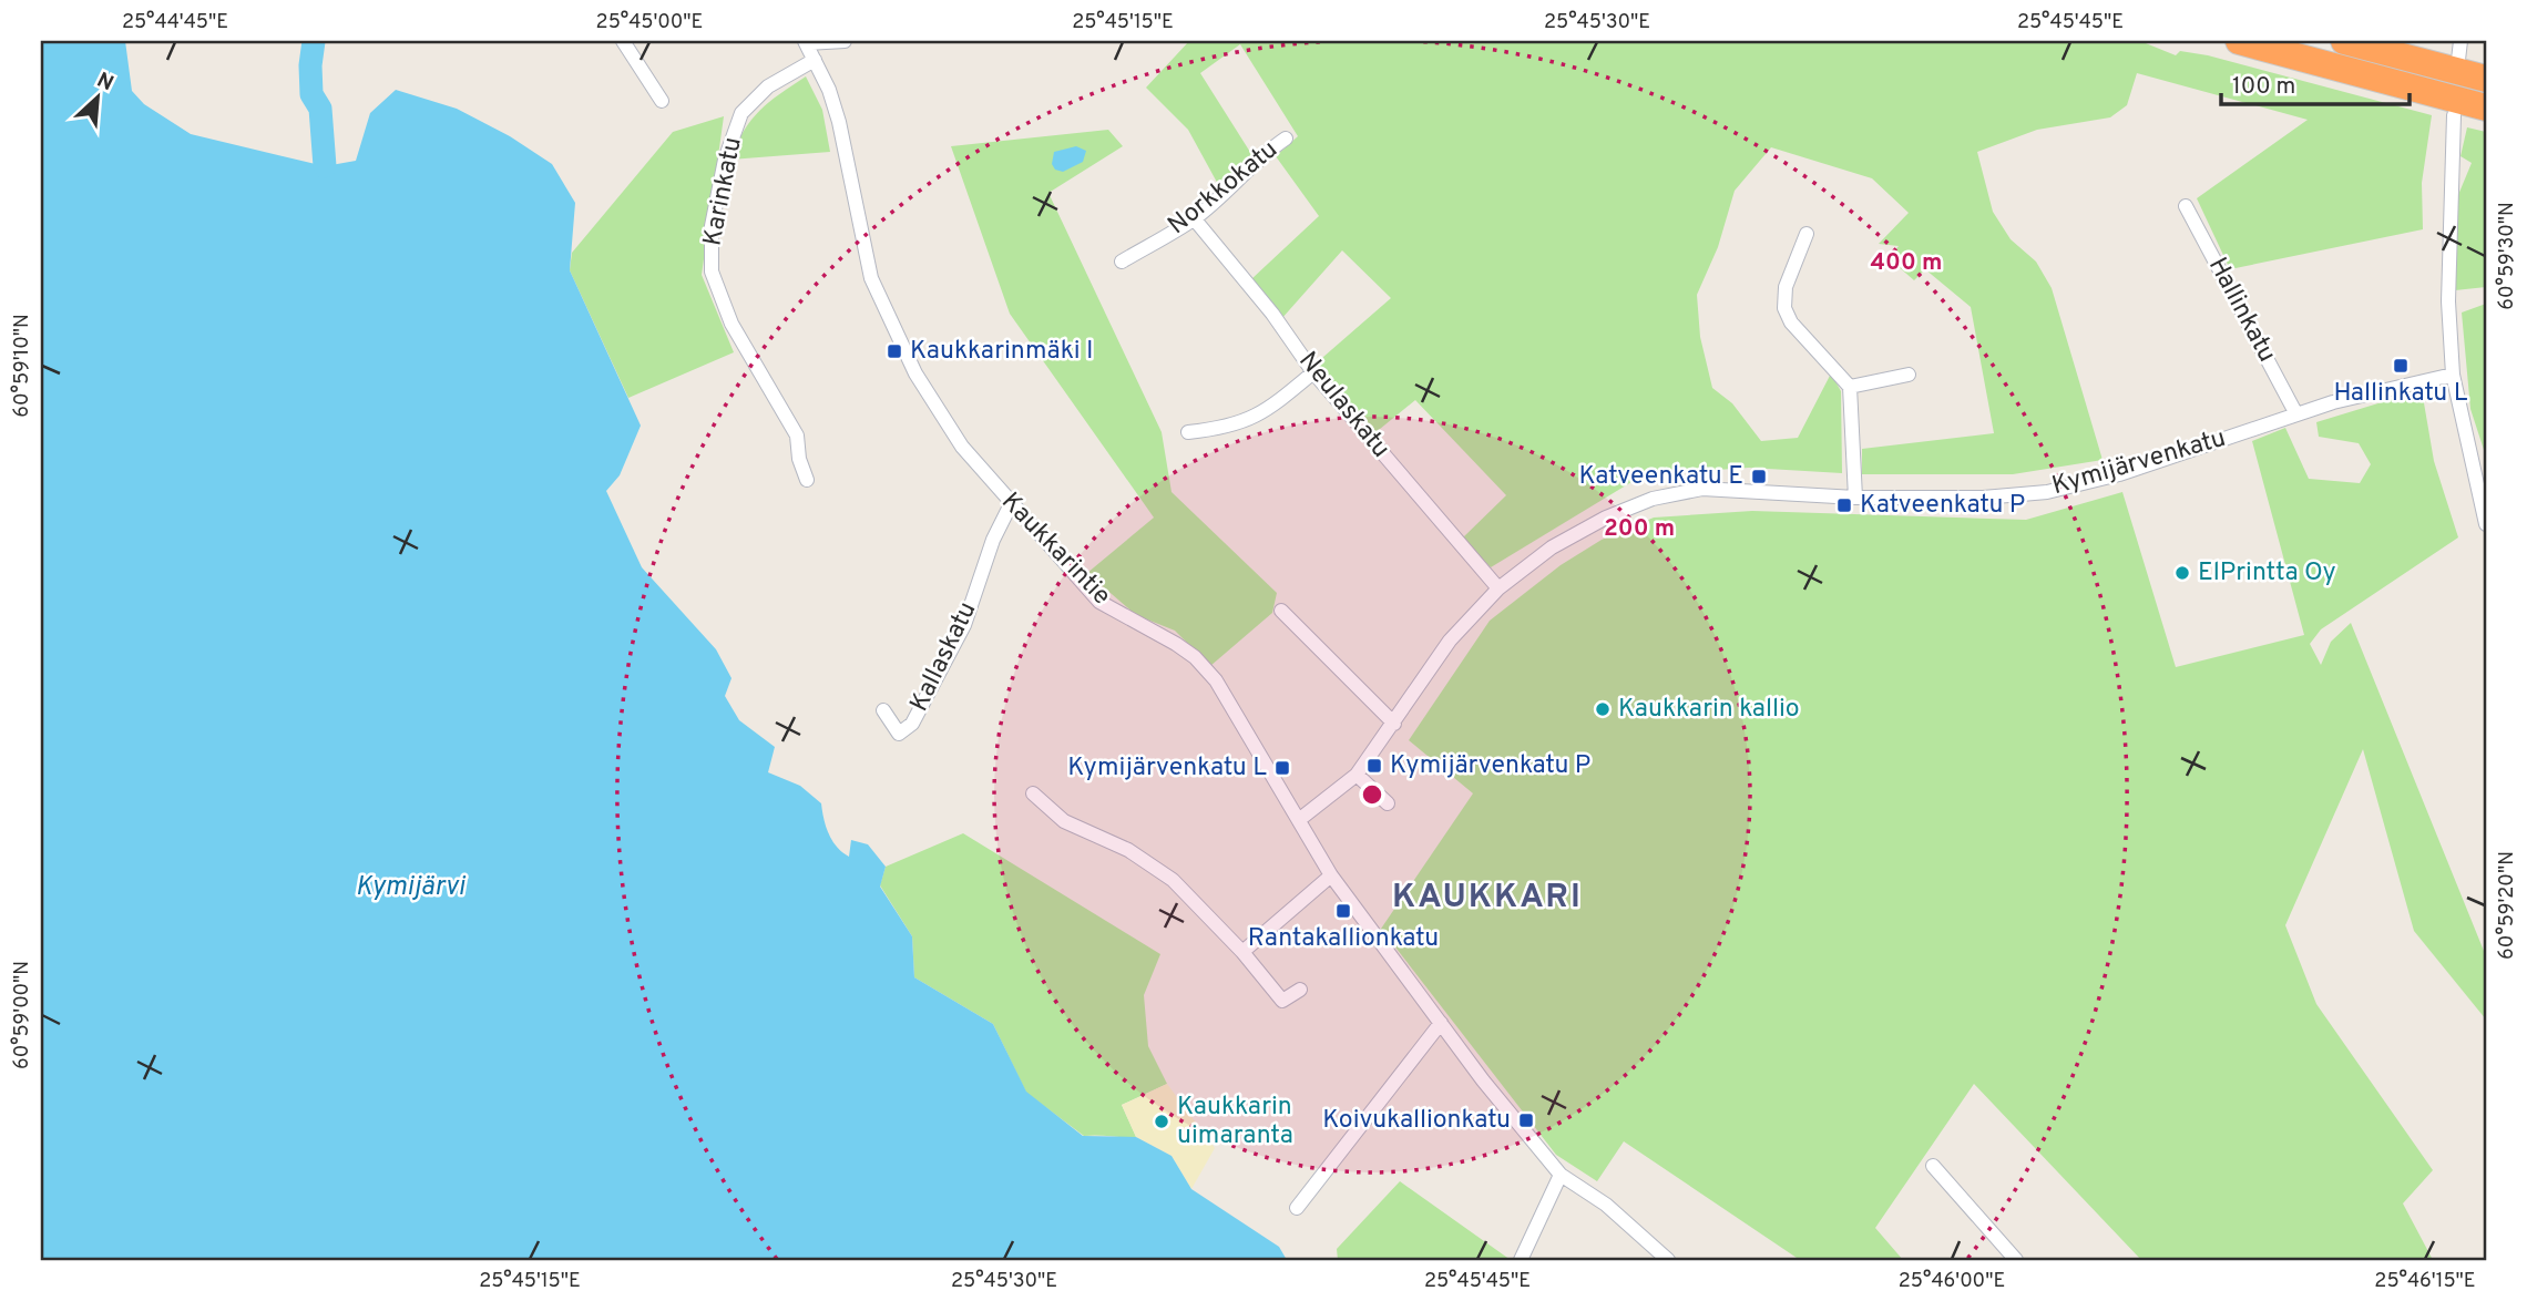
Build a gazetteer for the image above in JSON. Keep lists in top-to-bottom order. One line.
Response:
{"streets":{"street":["Norkkokatu","Karinkatu","Hallinkatu","Neulaskatu","Kymijärvenkatu","Kaukkarintie","Kallaskatu"]},"crossings":[["Norkkokatu","Neulaskatu"],["Karinkatu","Kaukkarintie"],["Hallinkatu","Kymijärvenkatu"],["Neulaskatu","Kymijärvenkatu"],["Kymijärvenkatu","Kaukkarintie"],["Kaukkarintie","Kallaskatu"]],"districts":["KAUKKARI"],"water":["Kymijärvi"],"places":{"transit":["Kaukkarinmäki I","Hallinkatu L","Katveenkatu E","Katveenkatu P","Kymijärvenkatu P","Kymijärvenkatu L","Rantakallionkatu","Koivukallionkatu"],"other":["ElPrintta Oy","Kaukkarin kallio","Kaukkarin uimaranta"]},"scale_bar":"100 m","north":"top right","coordinates":["25°44'45\"E","25°45'00\"E","25°45'15\"E","25°45'30\"E","25°45'45\"E","60°59'30\"N","60°59'10\"N","60°59'20\"N","60°59'00\"N","25°46'00\"E","25°46'15\"E"],"rings":["400 m","200 m"]}
